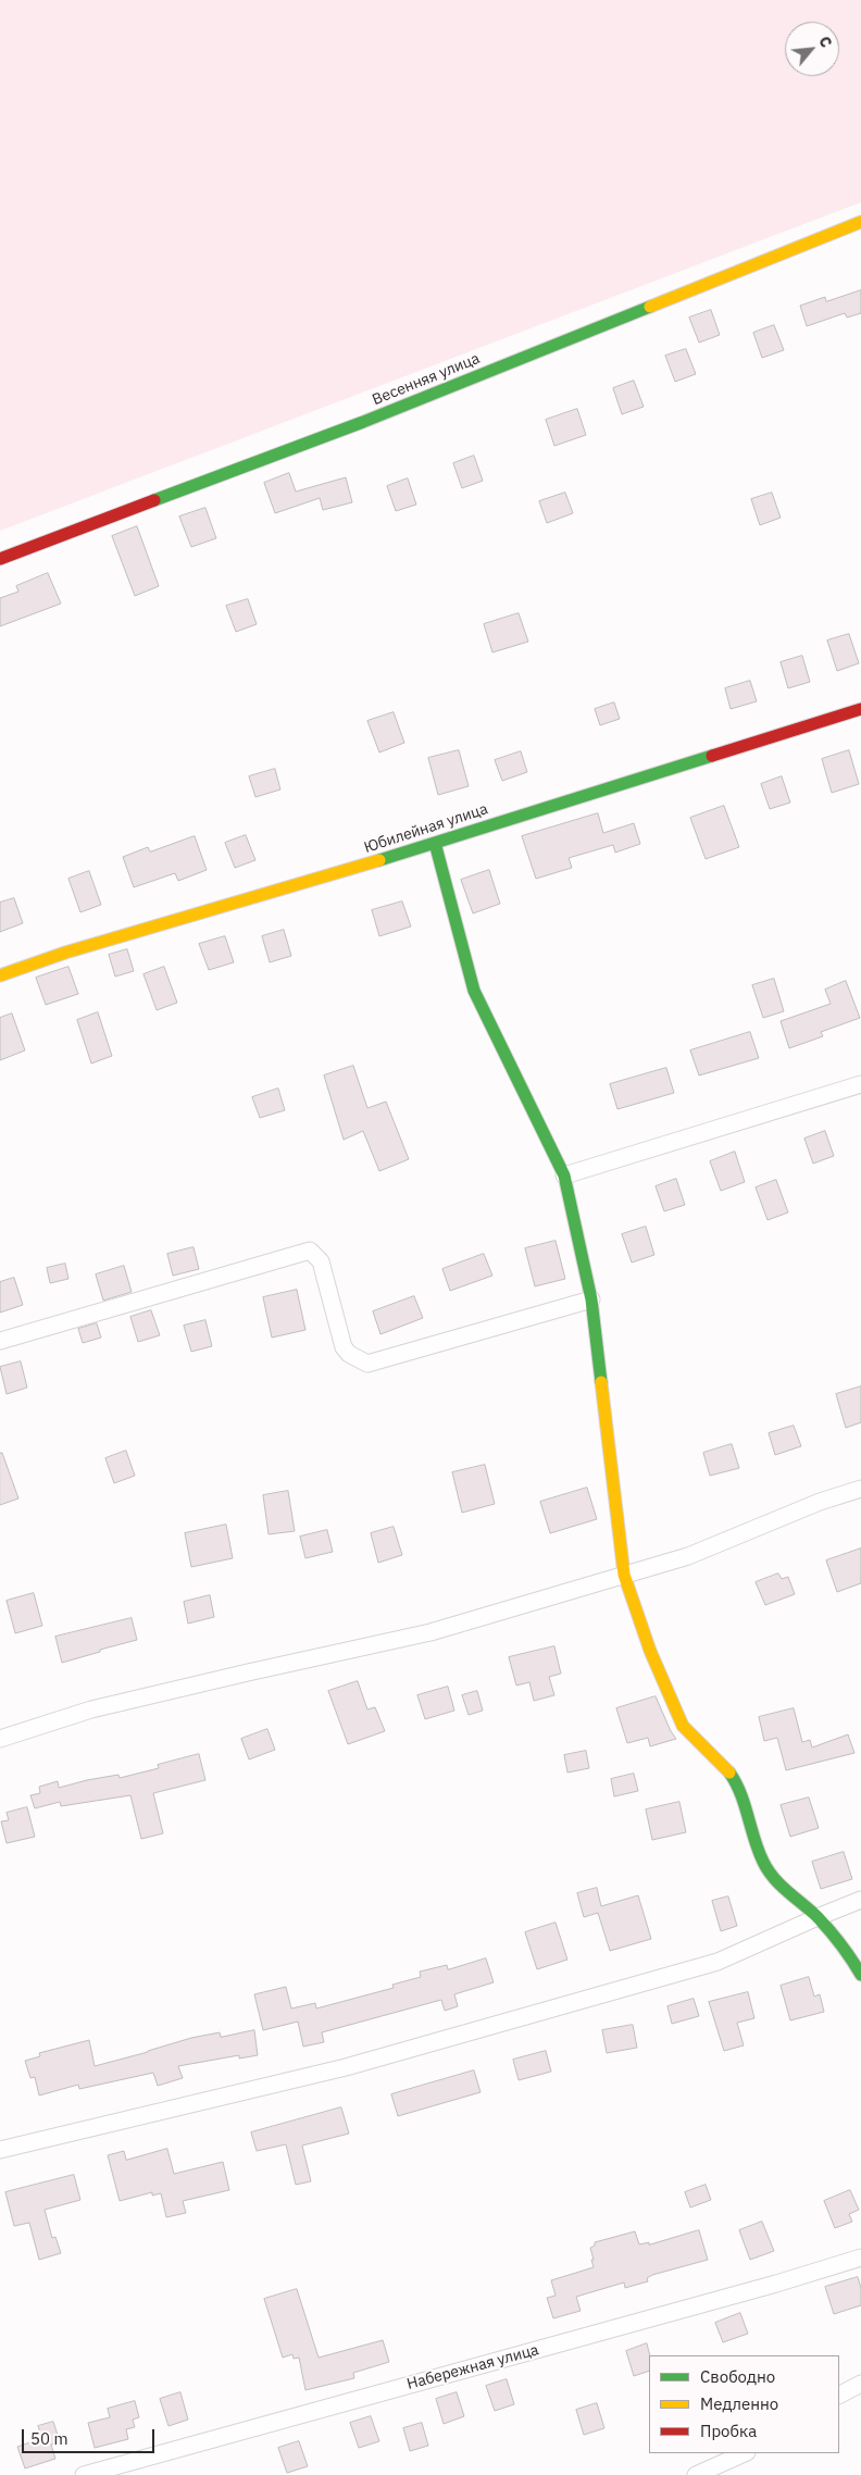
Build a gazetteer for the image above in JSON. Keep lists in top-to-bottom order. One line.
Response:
{"streets":{"street":["Весенняя улица","Юбилейная улица","Набережная улица"]},"legend":["Свободно","Медленно","Пробка"],"scale_bar":"50 m","north":"top right"}
